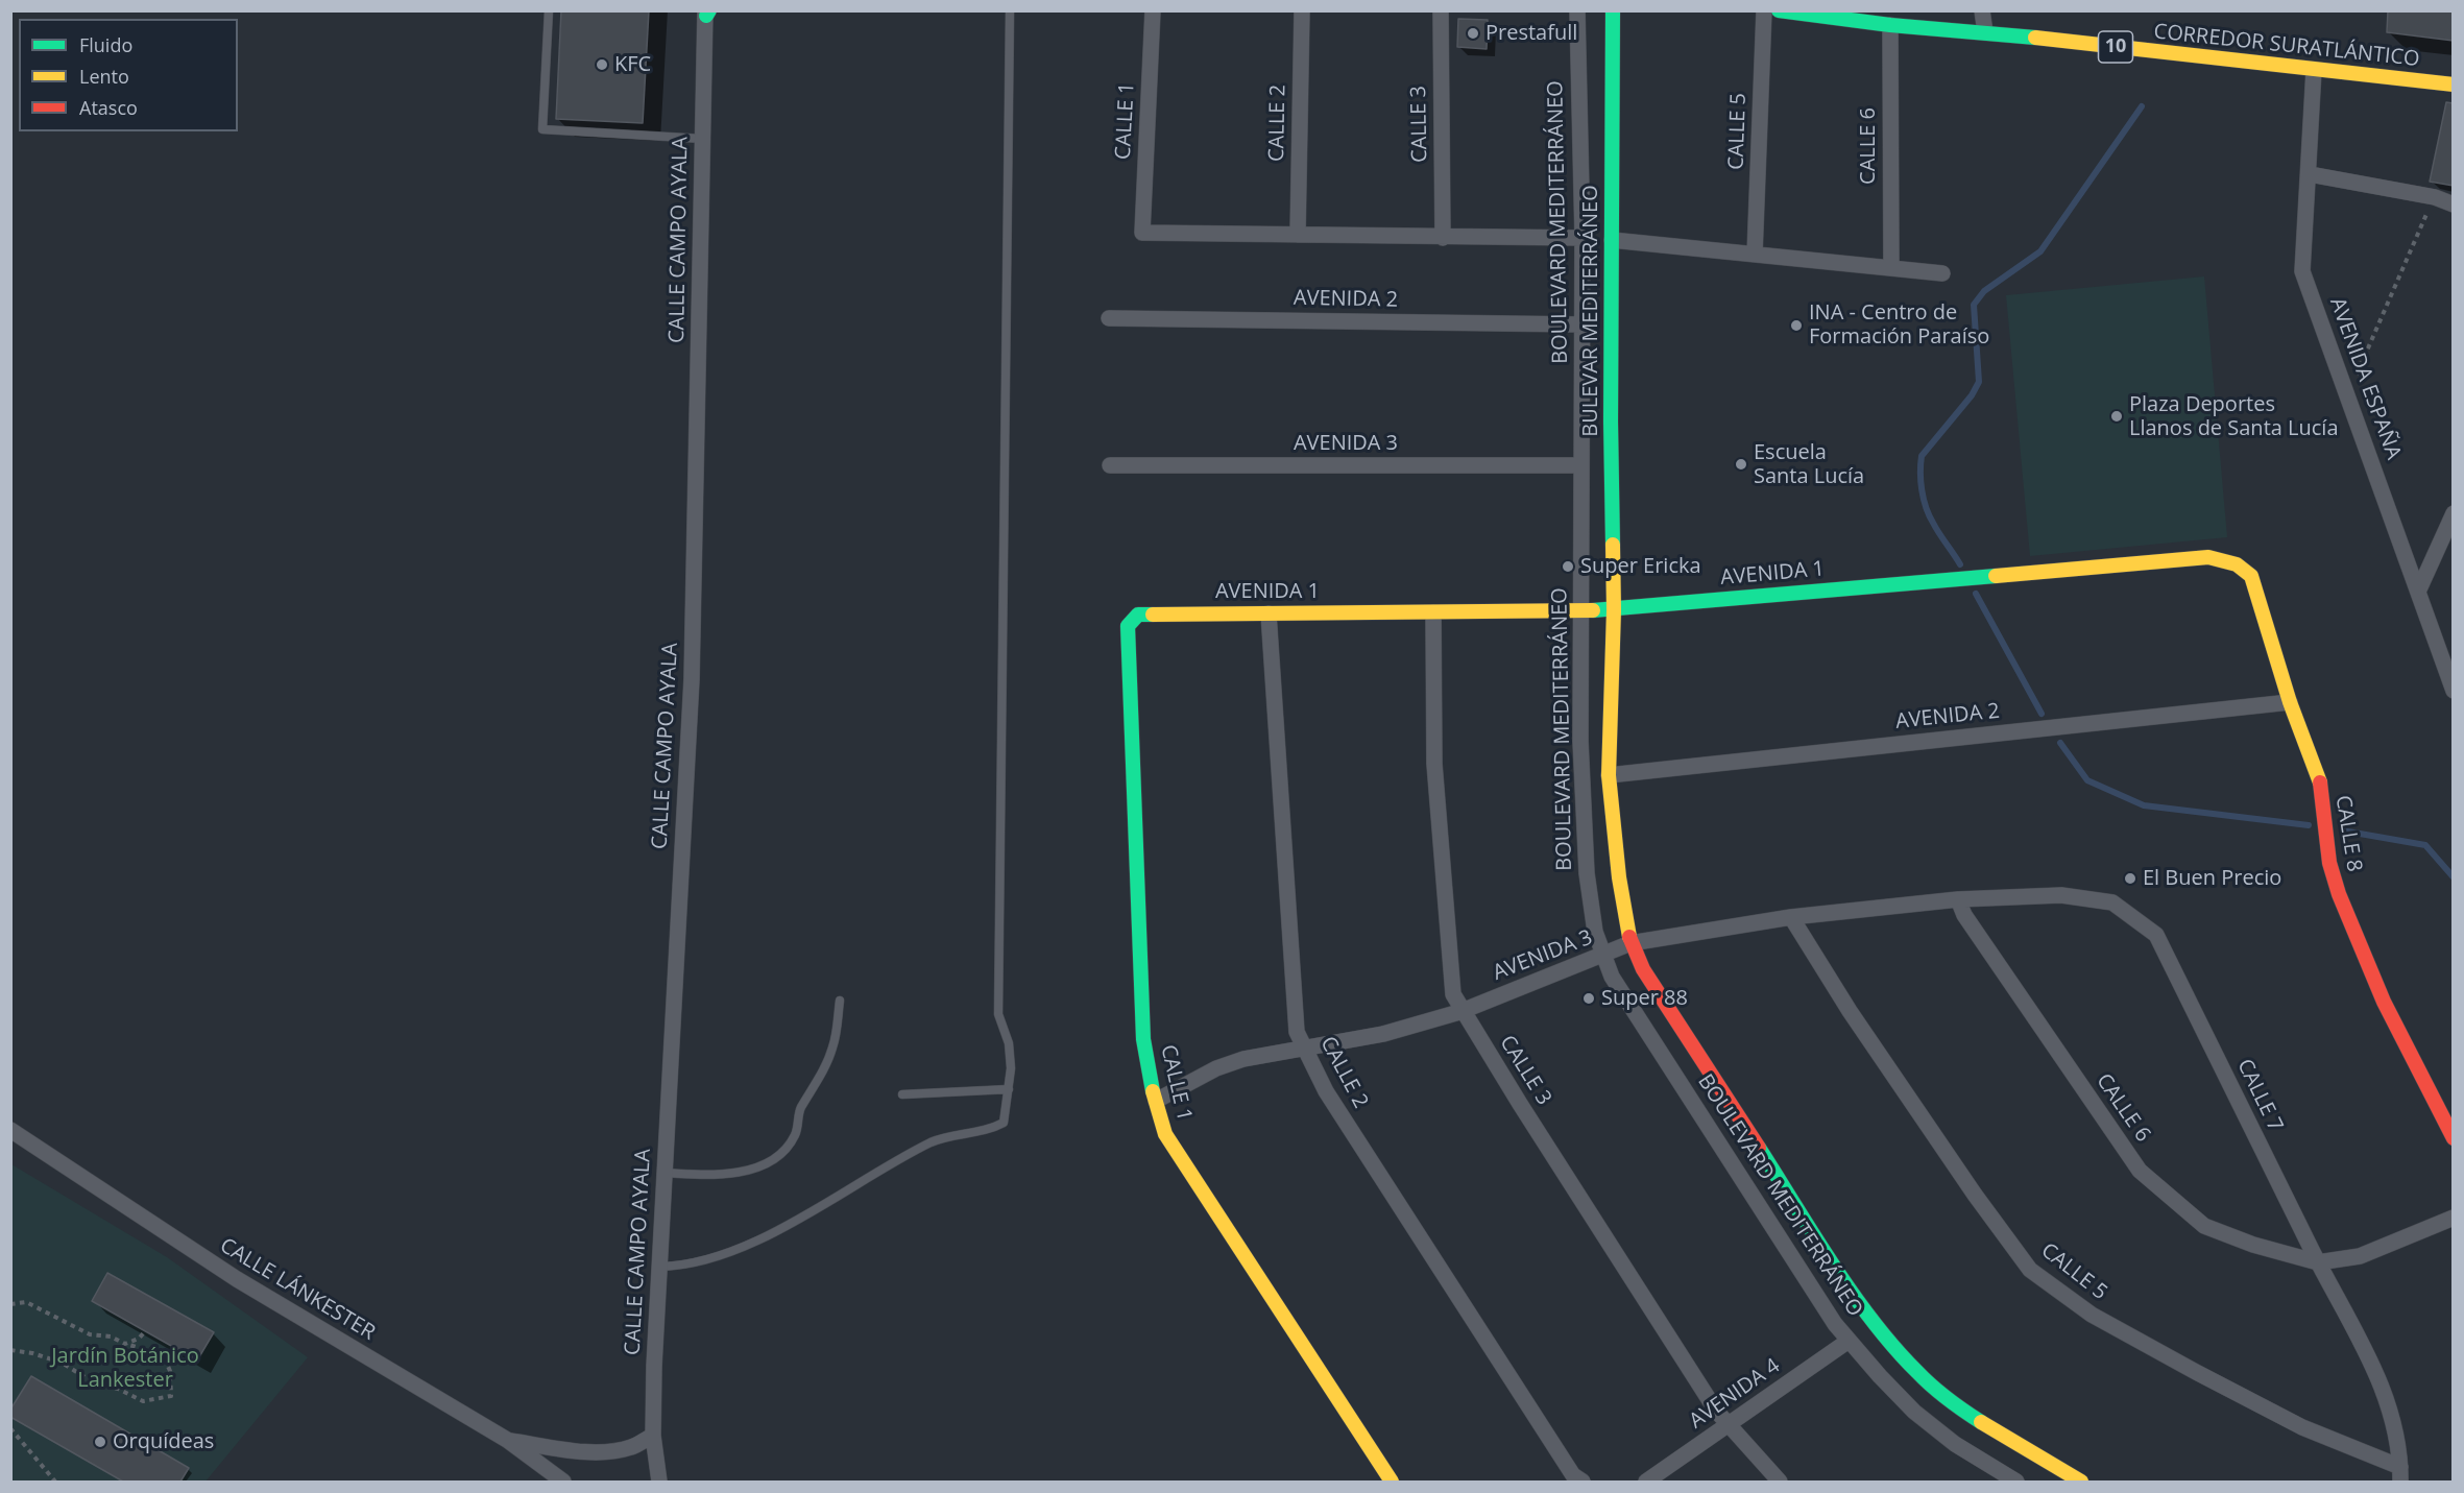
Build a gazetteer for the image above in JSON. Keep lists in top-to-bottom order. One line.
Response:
{"streets":{"street":["CORREDOR SURATLÁNTICO","10","CALLE 1","CALLE 2","CALLE 3","CALLE 5","CALLE 6","BOULEVARD MEDITERRÁNEO","CALLE CAMPO AYALA","AVENIDA 2","BULEVAR MEDITERRÁNEO","AVENIDA ESPAÑA","AVENIDA 3","AVENIDA 1","CALLE 8","CALLE 7","CALLE LÁNKESTER","AVENIDA 4"]},"crossings":[["CORREDOR SURATLÁNTICO","CALLE 6"],["CORREDOR SURATLÁNTICO","AVENIDA ESPAÑA"],["CALLE 1","CALLE 2"],["CALLE 1","AVENIDA 3"],["CALLE 1","AVENIDA 1"],["CALLE 2","AVENIDA 3"],["CALLE 2","AVENIDA 1"],["CALLE 3","AVENIDA 3"],["CALLE 3","AVENIDA 1"],["CALLE 3","AVENIDA 4"],["CALLE 5","AVENIDA 3"],["CALLE 5","CALLE 7"],["CALLE 6","AVENIDA 3"],["CALLE 6","CALLE 7"],["BOULEVARD MEDITERRÁNEO","AVENIDA 2"],["BOULEVARD MEDITERRÁNEO","BULEVAR MEDITERRÁNEO"],["BOULEVARD MEDITERRÁNEO","AVENIDA 3"],["BOULEVARD MEDITERRÁNEO","AVENIDA 1"],["BOULEVARD MEDITERRÁNEO","AVENIDA 4"],["AVENIDA 2","CALLE 8"],["BULEVAR MEDITERRÁNEO","AVENIDA 1"],["AVENIDA 3","CALLE 7"],["AVENIDA 1","CALLE 8"]],"parks":["Jardín Botánico Lankester"],"places":["Prestafull","KFC","INA - Centro de Formación Paraíso","Plaza Deportes Llanos de Santa Lucía","Escuela Santa Lucía","Super Ericka","El Buen Precio","Super 88","Orquídeas"],"legend":["Fluido","Lento","Atasco"]}
